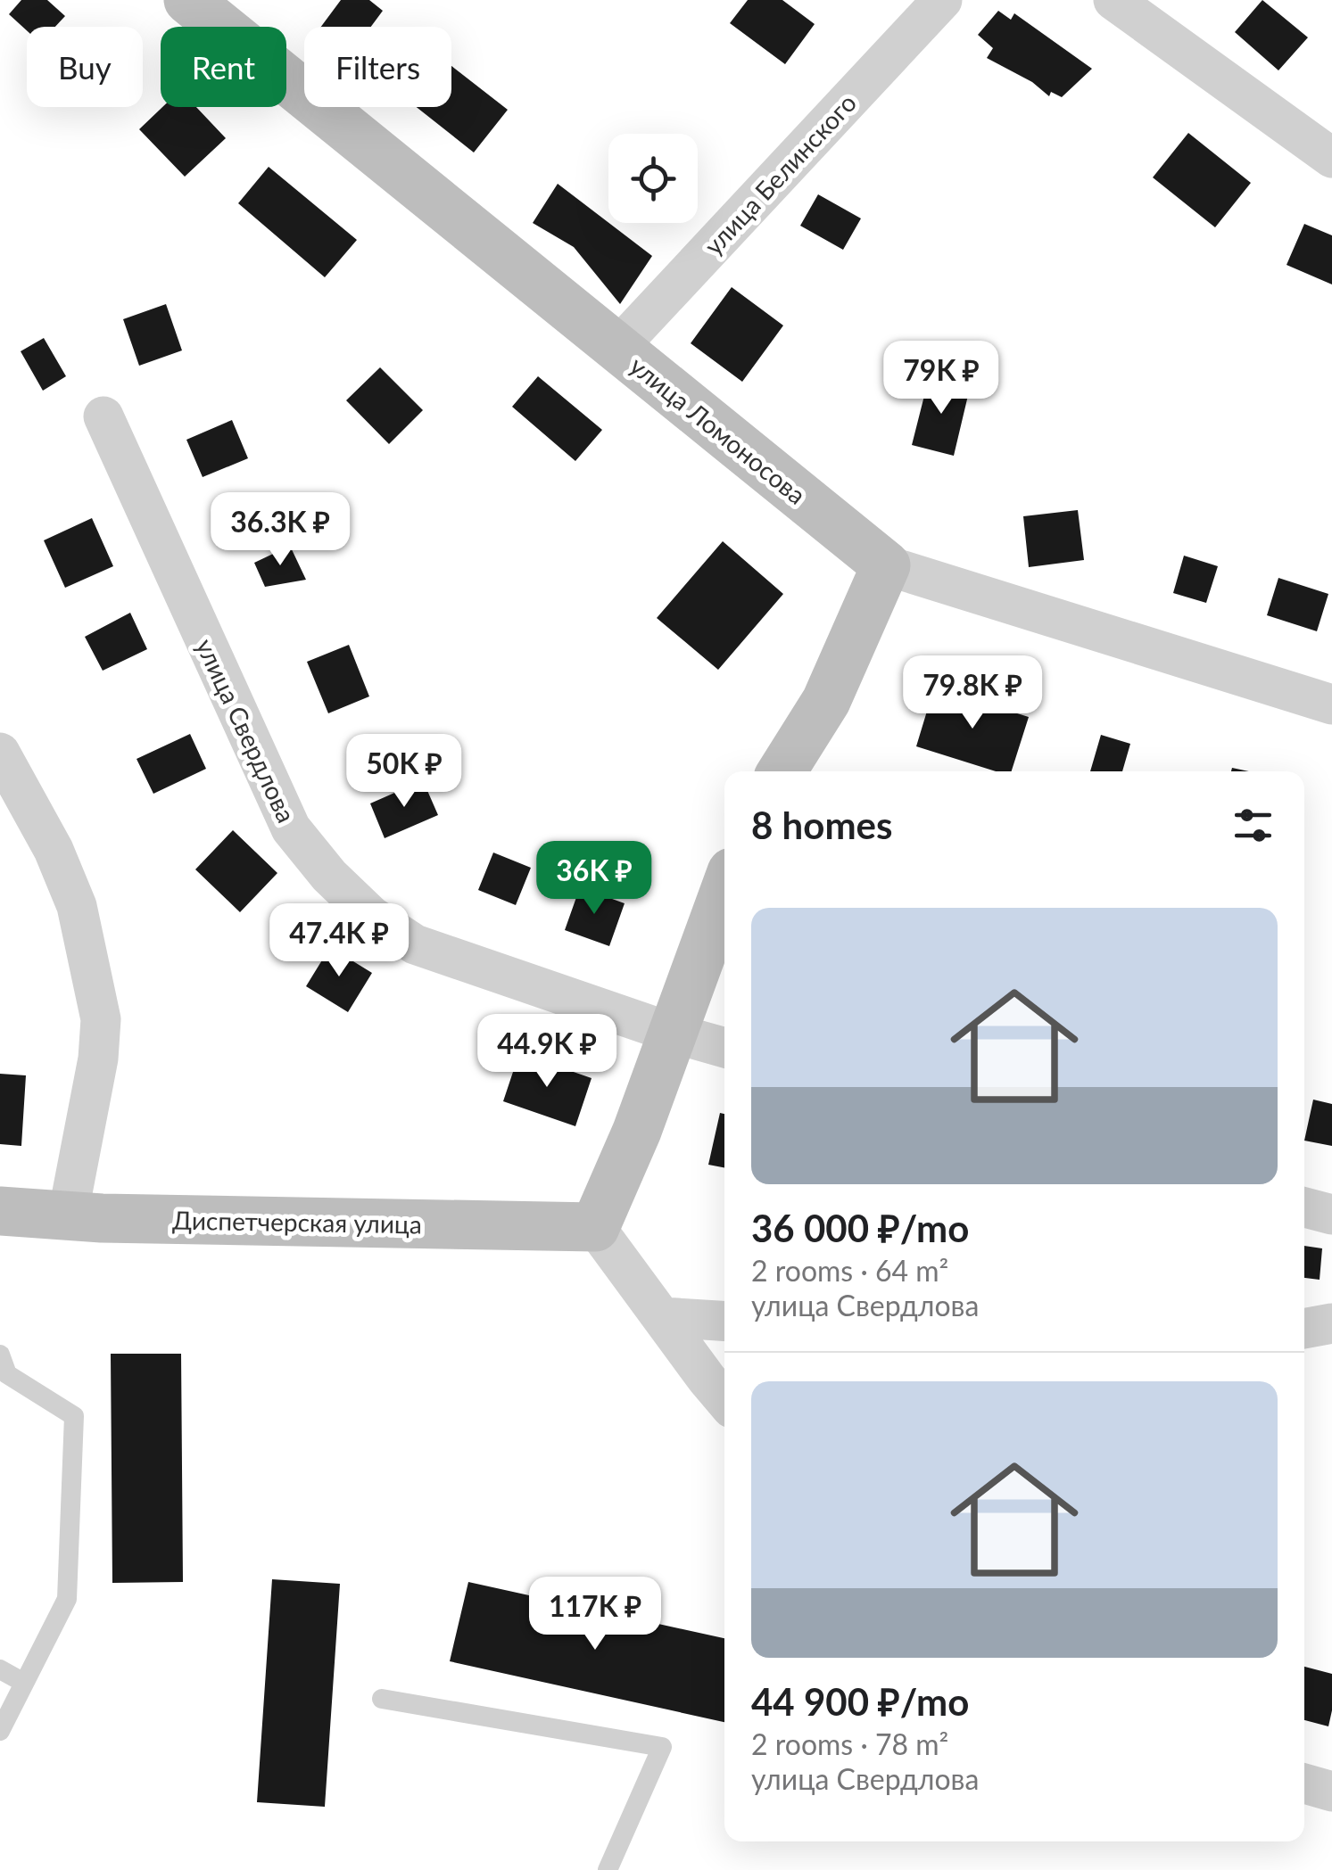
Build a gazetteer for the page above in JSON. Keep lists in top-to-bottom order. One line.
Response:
{"streets":{"street":["улица Белинского","улица Ломоносова","улица Свердлова","Диспетчерская улица"]},"crossings":[["улица Белинского","улица Ломоносова"]],"page":{"chip":["Buy","Rent","Filters"],"price":["79K ₽","36.3K ₽","79.8K ₽","50K ₽","36K ₽","47.4K ₽","44.9K ₽","117K ₽"],"heading":"8 homes","list":[{"name":"36 000 ₽/mo","note":"2 rooms · 64 m² · улица Свердлова"},{"name":"44 900 ₽/mo","note":"2 rooms · 78 m² · улица Свердлова"}]}}
